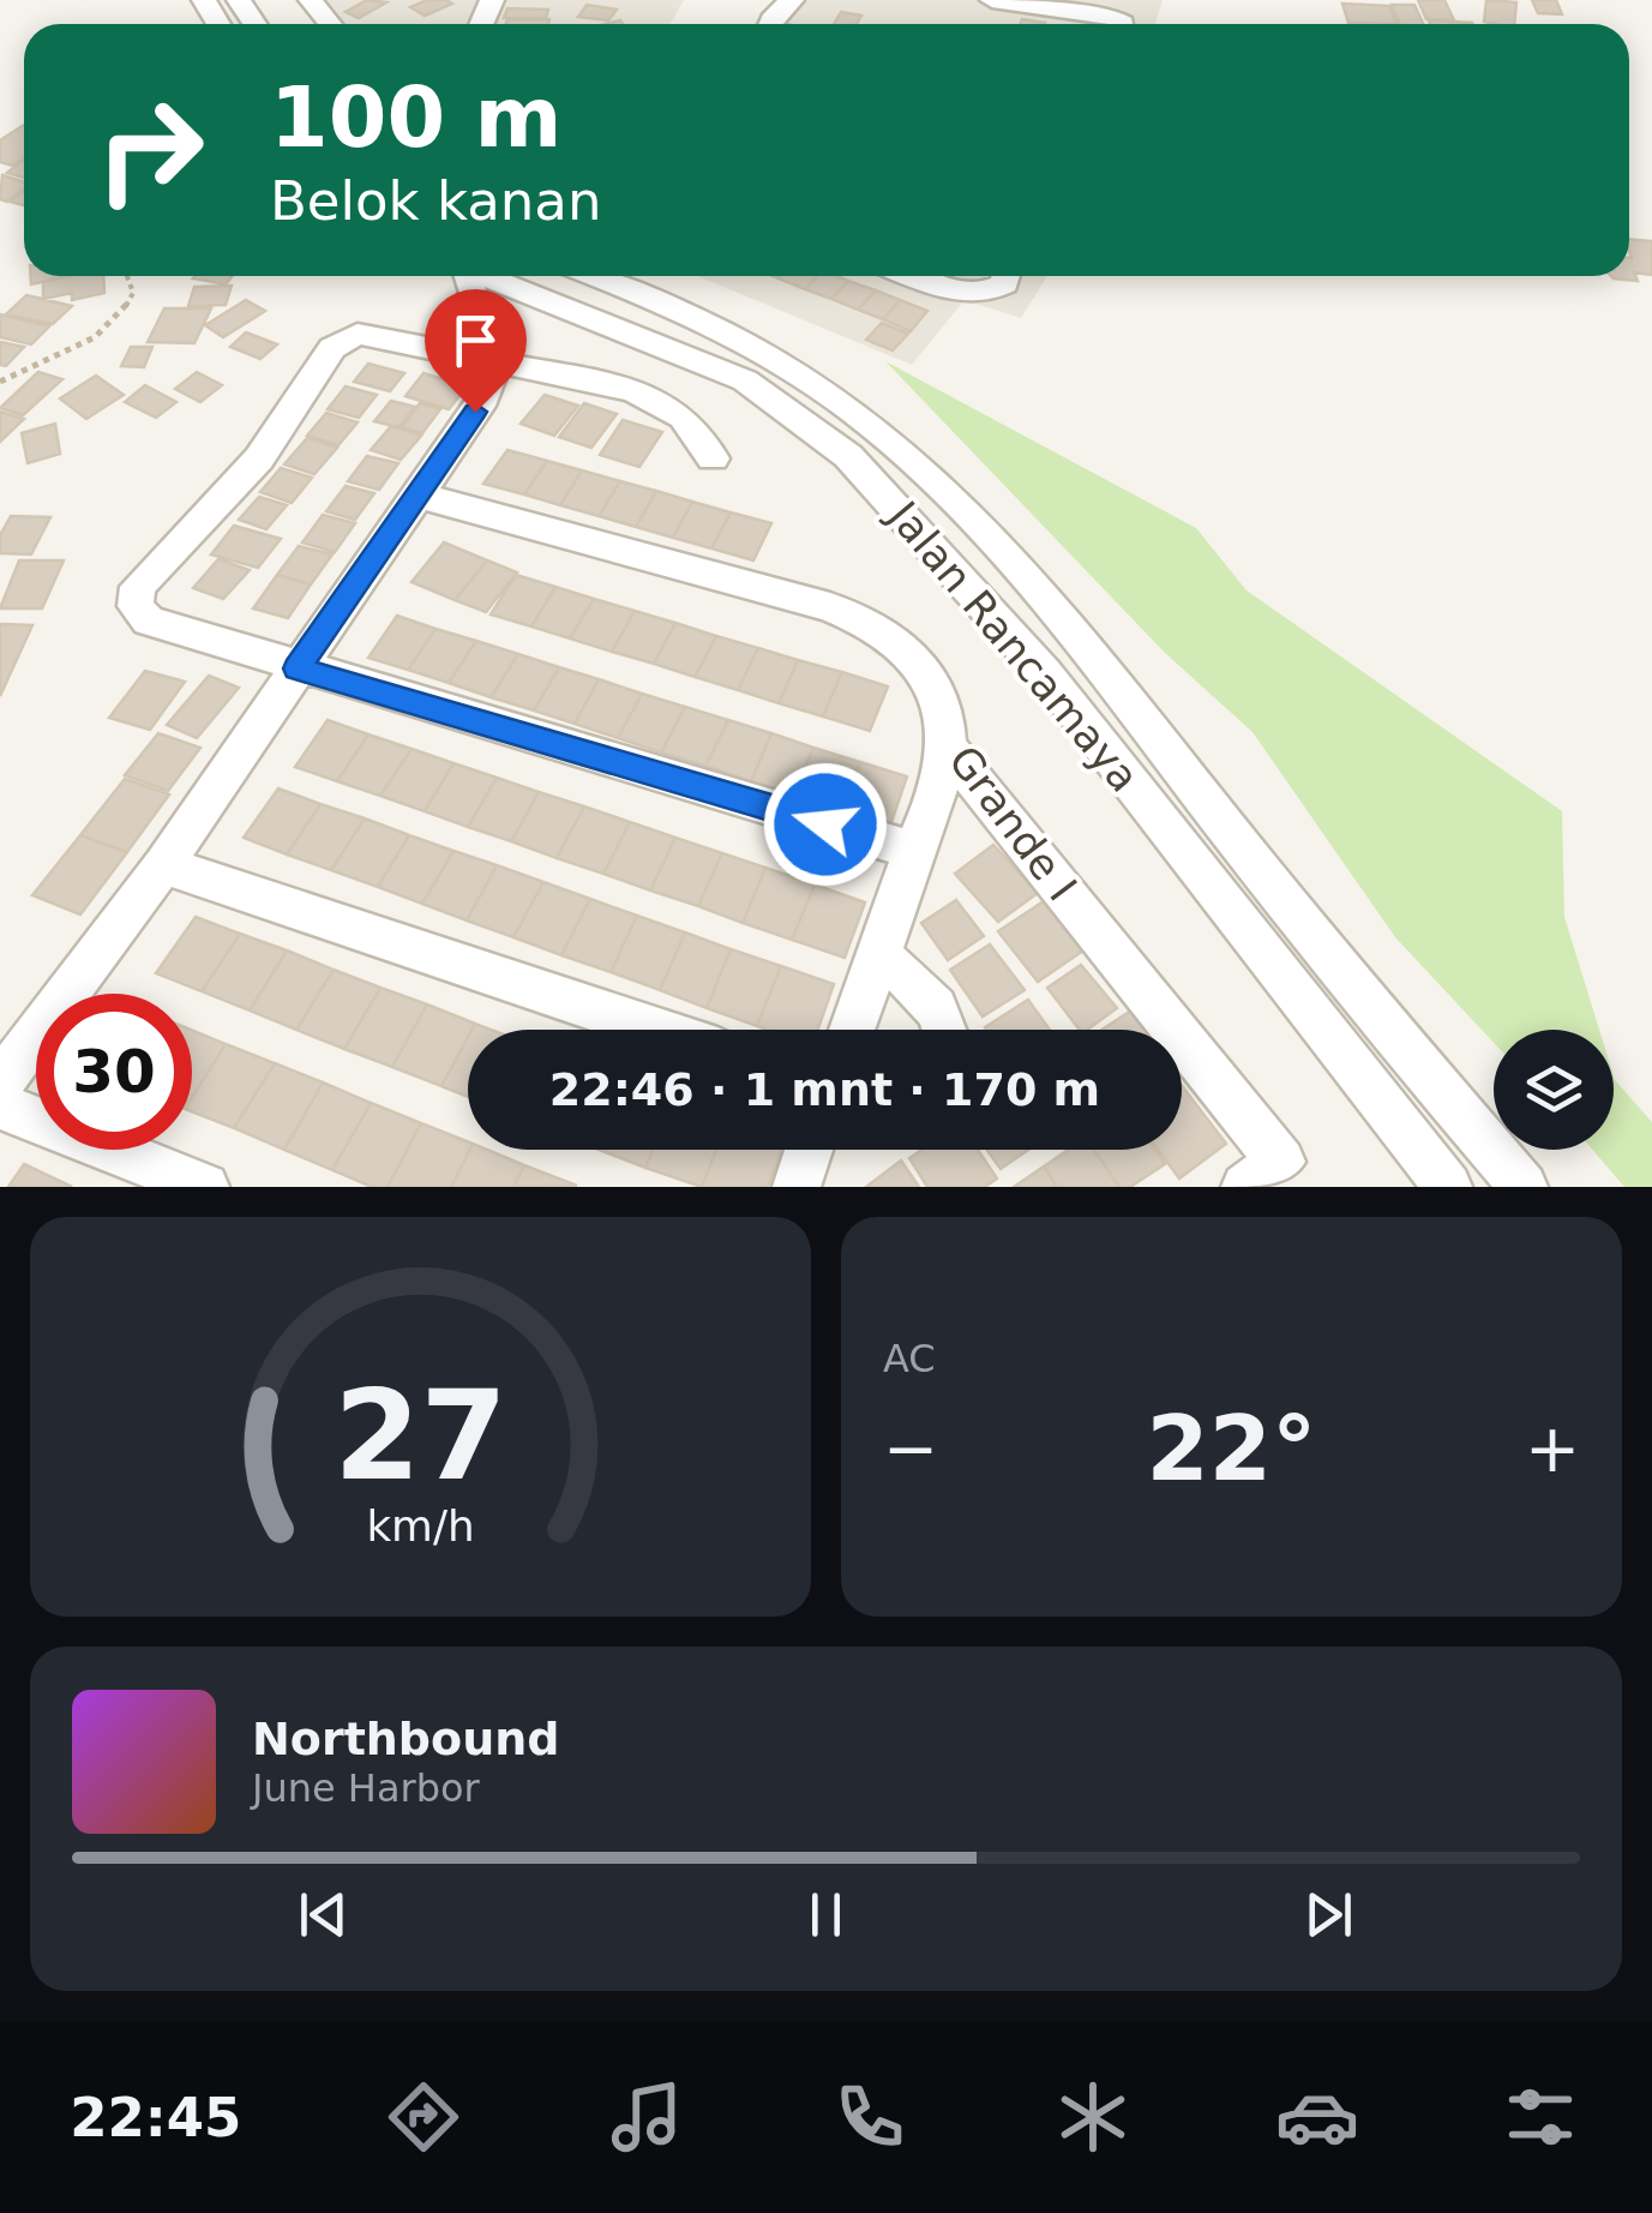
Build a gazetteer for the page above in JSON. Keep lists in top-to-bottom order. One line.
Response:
{"streets":{"street":["Jalan Rancamaya","Grande I"]},"page":{"turn":["100 m","Belok kanan"],"limit":"30","trip":"22:46 · 1 mnt · 170 m","tile":"AC","heat":["−","22°","+"],"song":["Northbound","June Harbor"],"tabs":"22:45","gauge":["27","km/h"]}}
